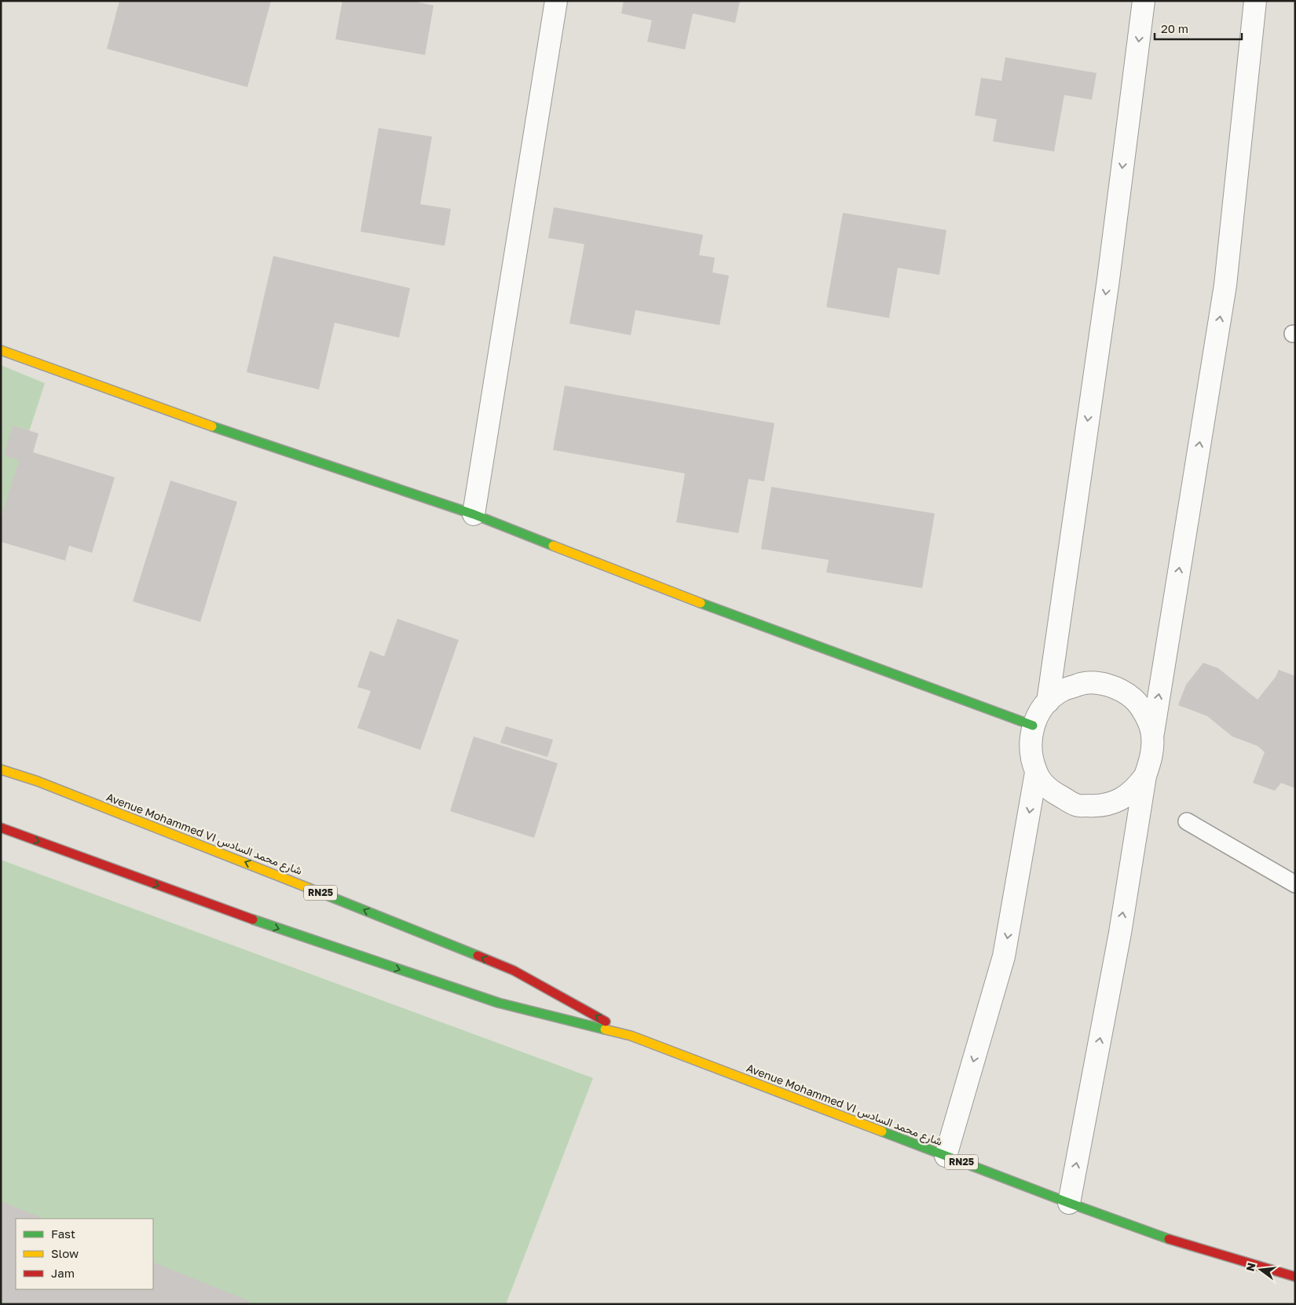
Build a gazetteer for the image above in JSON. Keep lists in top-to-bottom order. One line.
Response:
{"streets":{"main road":["Avenue Mohammed VI شارع محمد السادس","RN25"]},"legend":["Fast","Slow","Jam"],"scale_bar":"20 m","north":"left"}
